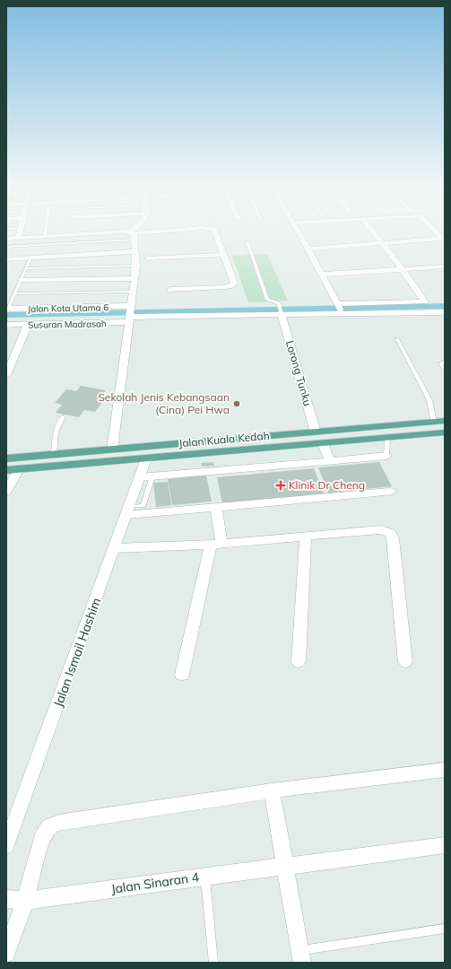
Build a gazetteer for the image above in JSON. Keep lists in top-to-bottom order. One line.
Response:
{"streets":{"main road":["Jalan Kuala Kedah"],"street":["Jalan Kota Utama 6","Susuran Madrasah","Lorong Tunku","Jalan Ismail Hashim","Jalan Sinaran 4"]},"crossings":[["Jalan Kota Utama 6","Susuran Madrasah"],["Lorong Tunku","Jalan Kuala Kedah"],["Jalan Kuala Kedah","Jalan Ismail Hashim"]],"places":{"other":["Sekolah Jenis Kebangsaan (Cina) Pei Hwa"],"health":["Klinik Dr Cheng"]}}
